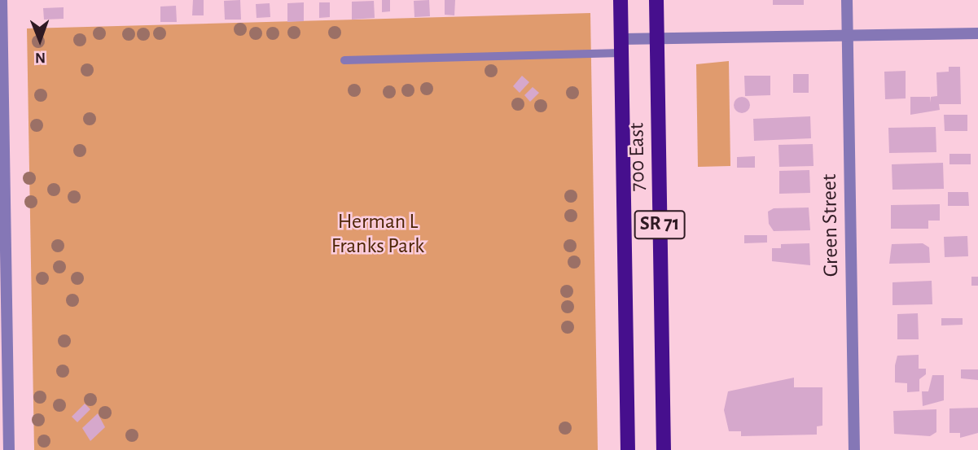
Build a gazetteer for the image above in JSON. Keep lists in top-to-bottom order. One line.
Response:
{"streets":{"main road":["700 East","SR 71"],"street":["Green Street"]},"parks":["Herman L Franks Park"],"north":"bottom"}
